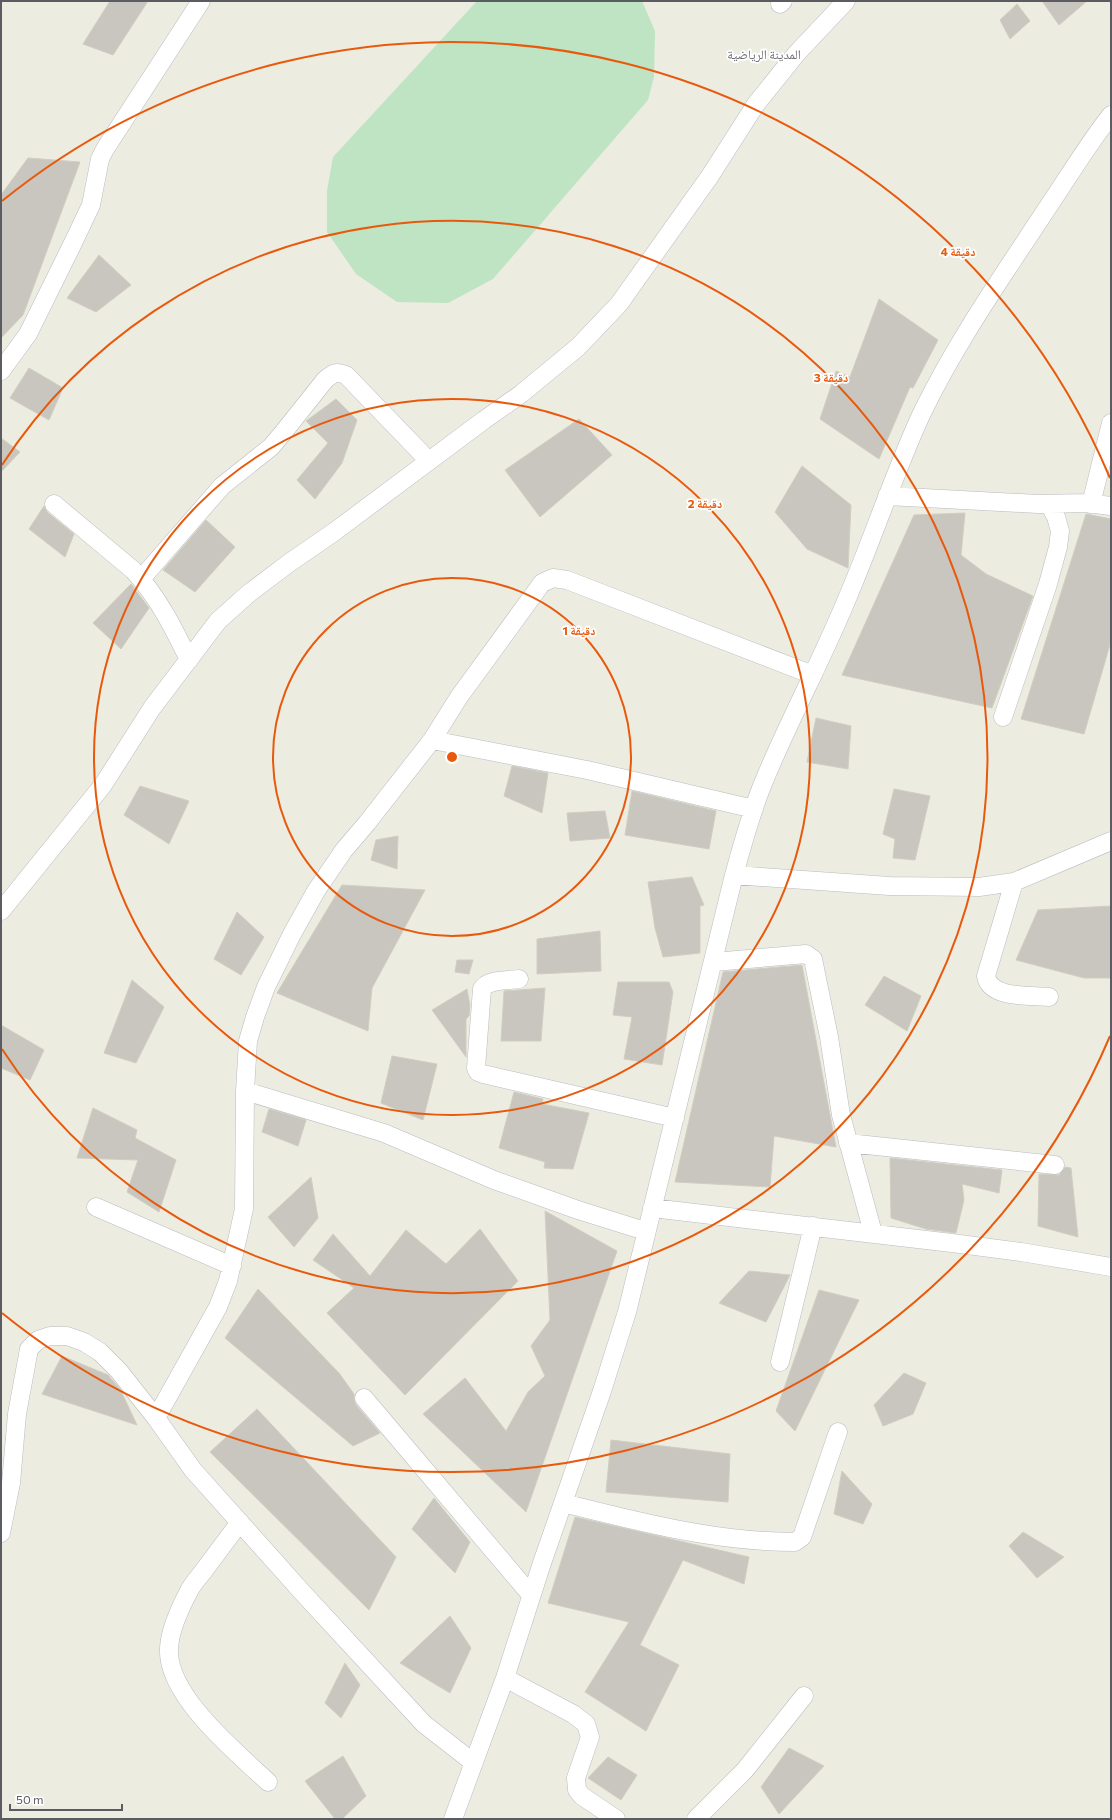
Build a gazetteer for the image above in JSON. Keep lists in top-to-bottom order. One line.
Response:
{"districts":["المدينة الرياضية"],"scale_bar":"50 m","rings":["4 دقيقة","3 دقيقة","2 دقيقة","1 دقيقة"]}
